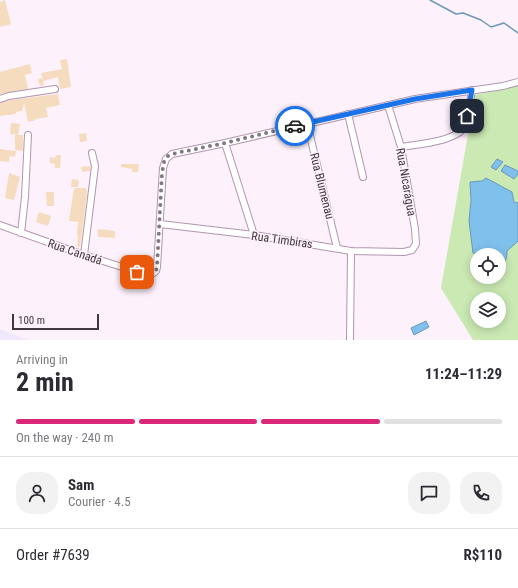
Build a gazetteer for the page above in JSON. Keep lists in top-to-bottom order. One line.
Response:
{"streets":{"street":["Rua Nicarágua","Rua Blumenau","Rua Timbiras","Rua Canadá"]},"crossings":[["Rua Nicarágua","Rua Timbiras"],["Rua Nicarágua","Rua Canadá"],["Rua Blumenau","Rua Timbiras"],["Rua Blumenau","Rua Canadá"],["Rua Timbiras","Rua Canadá"]],"scale_bar":"100 m","page":{"scale":"100 m","heading":["2 min","Arriving in","11:24–11:29"],"panel":["Sam","Courier · 4.5","Order #7639","R$110"],"bar":"On the way · 240 m"}}
